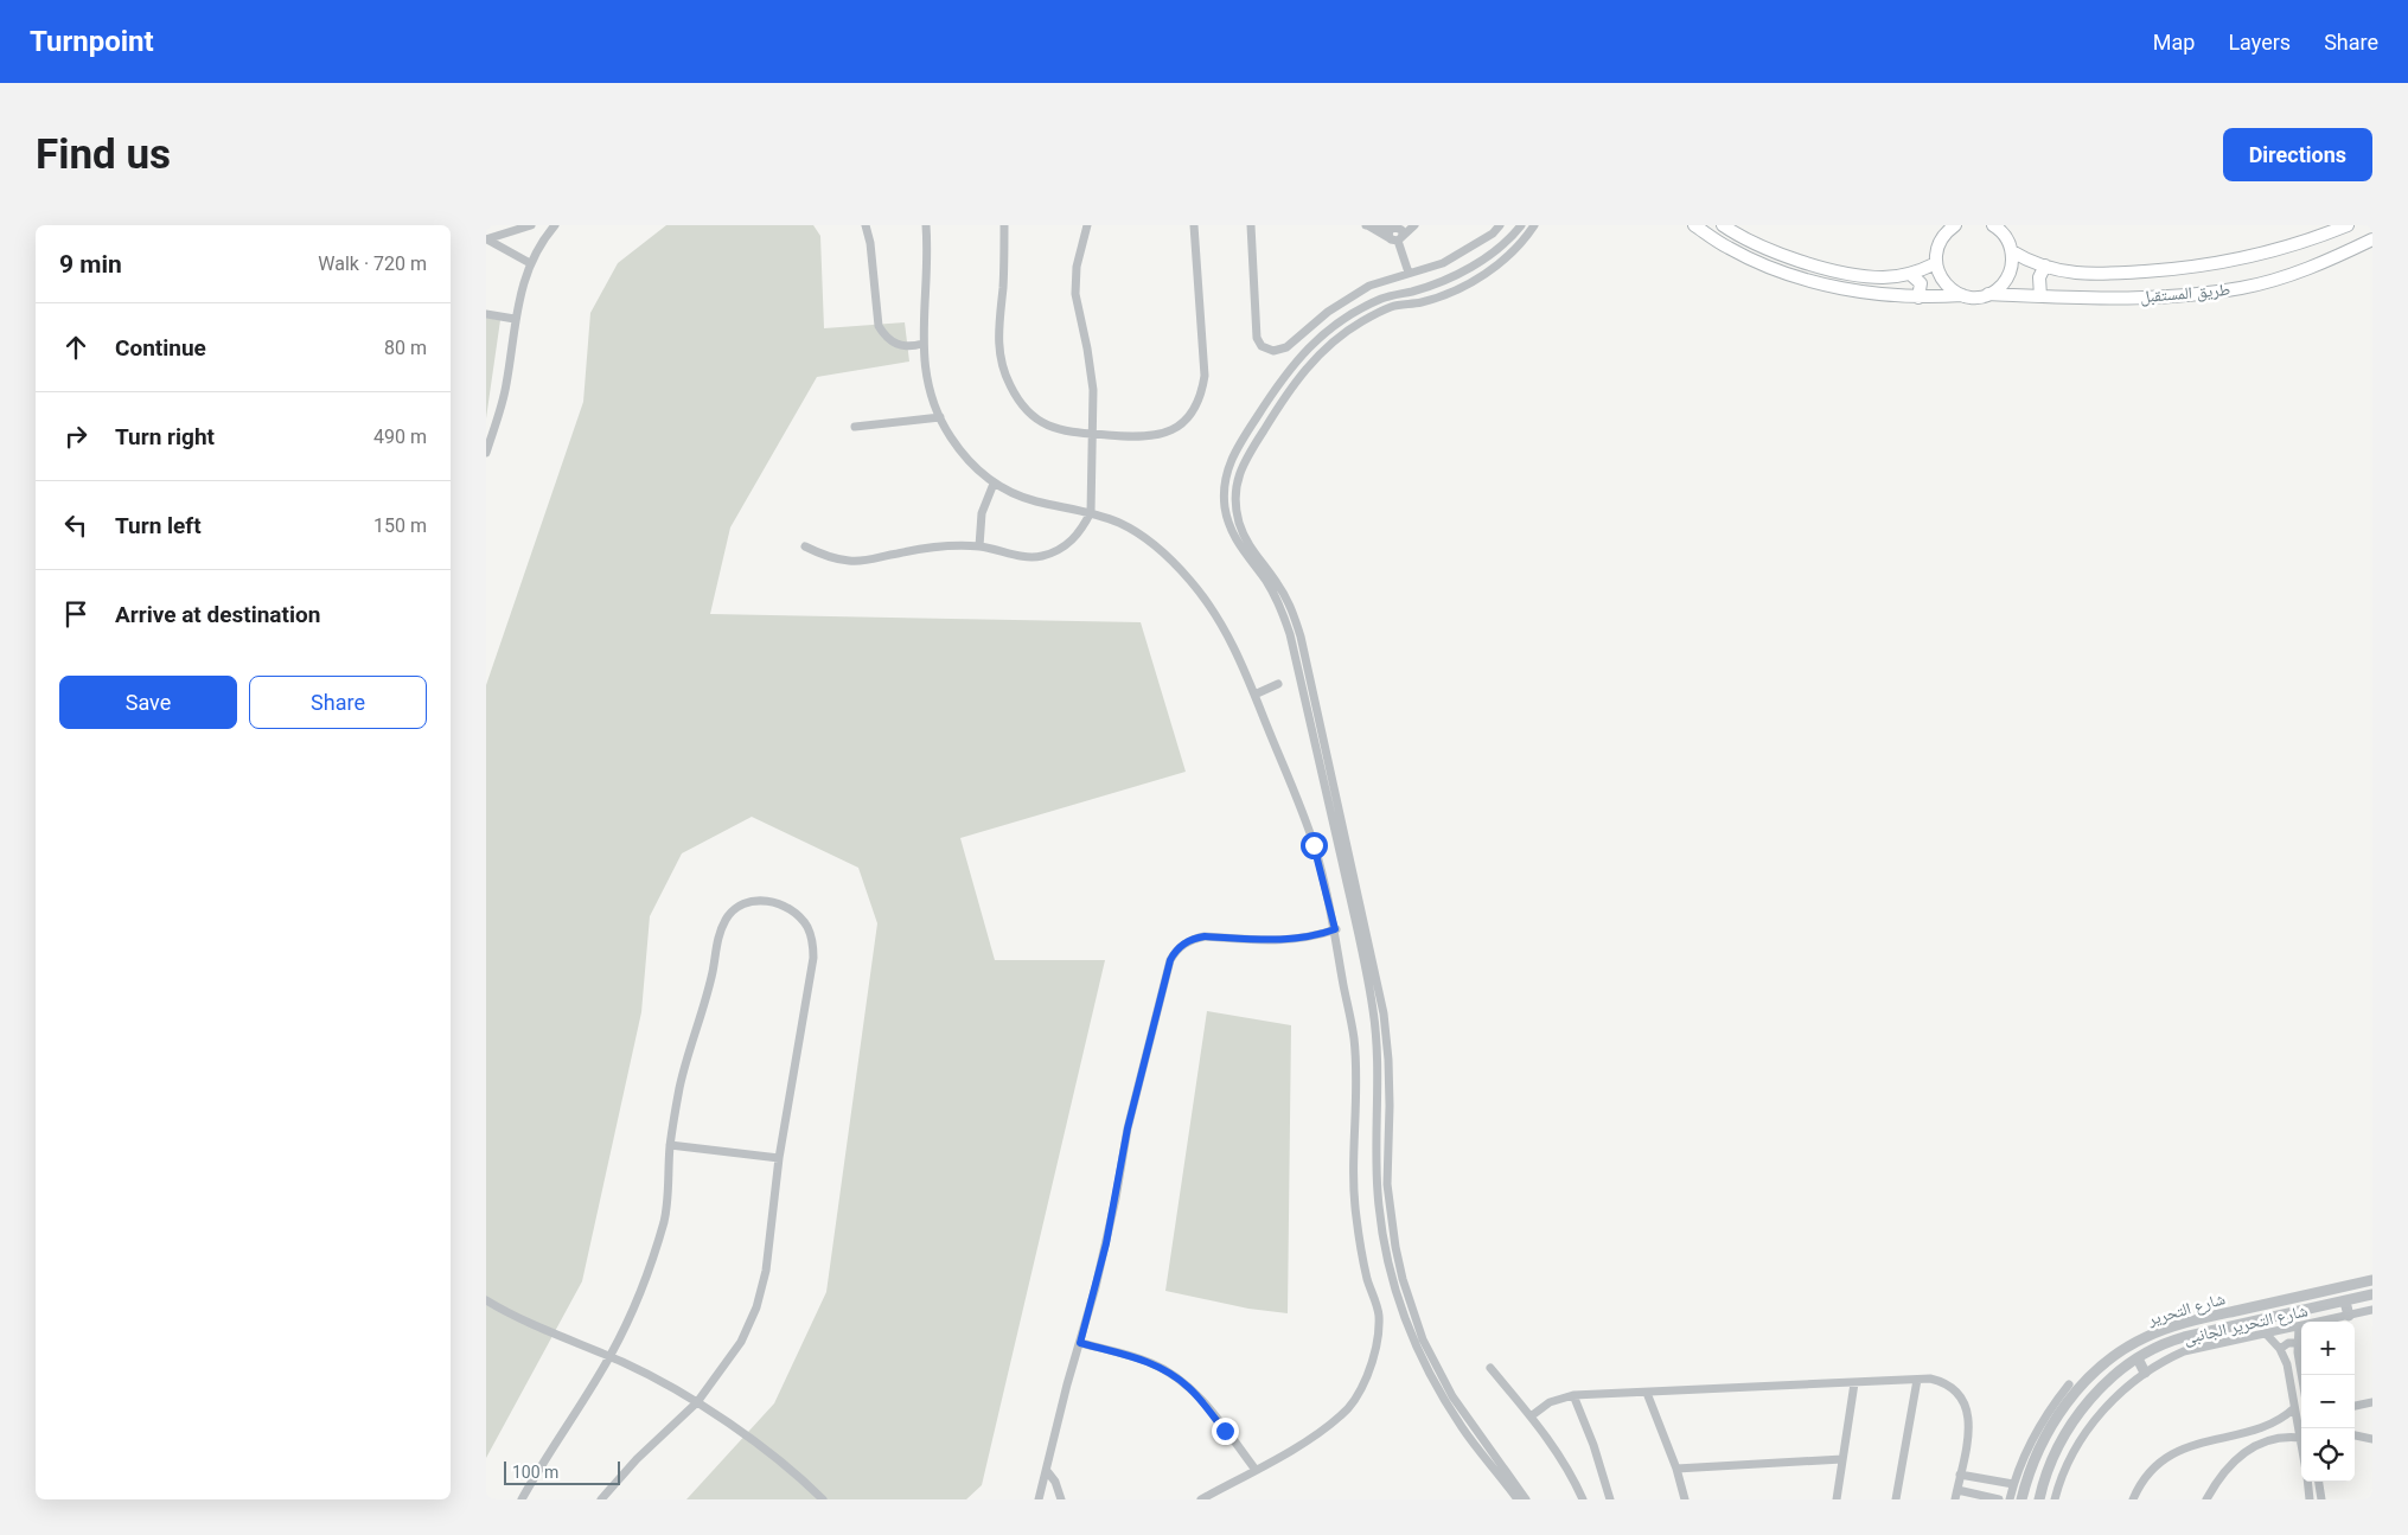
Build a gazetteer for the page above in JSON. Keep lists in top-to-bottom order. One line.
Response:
{"streets":{"main road":["طريق المستقبل"],"street":["شارع التحرير","شارع التحرير الجانبى"]},"scale_bar":"100 m","page":{"header":"Turnpoint","nav":["Map","Layers","Share"],"buttons":["Directions",["Save","Share"]],"title":"Find us","heading":["9 min","Walk · 720 m"],"list":[["Continue","80 m"],["Turn right","490 m"],["Turn left","150 m"],"Arrive at destination"],"map_buttons":["+","−"],"scale":"100 m"}}
